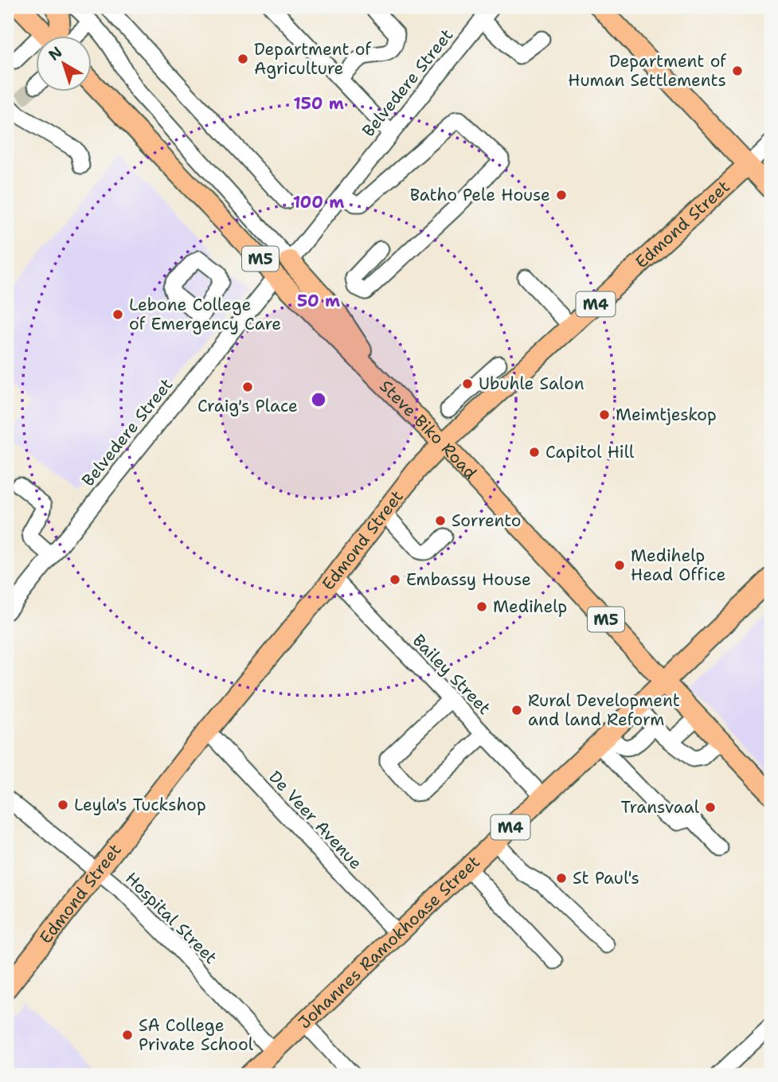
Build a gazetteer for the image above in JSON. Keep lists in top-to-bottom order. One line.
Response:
{"streets":{"main road":["Edmond Street","M5","M4","Steve Biko Road","Johannes Ramokhoase Street"],"street":["Belvedere Street","Bailey Street","De Veer Avenue","Hospital Street"]},"crossings":[["Belvedere Street","Steve Biko Road"],["Edmond Street","Steve Biko Road"],["Edmond Street","Bailey Street"],["Edmond Street","De Veer Avenue"],["Edmond Street","Hospital Street"],["Steve Biko Road","Johannes Ramokhoase Street"],["Bailey Street","Johannes Ramokhoase Street"],["De Veer Avenue","Johannes Ramokhoase Street"],["Hospital Street","Johannes Ramokhoase Street"]],"places":["Department of Agriculture","Department of Human Settlements","Batho Pele House","Lebone College of Emergency Care","Ubuhle Salon","Craig's Place","Meimtjeskop","Capitol Hill","Sorrento","Medihelp Head Office","Embassy House","Medihelp","Rural Development and land Reform","Leyla's Tuckshop","Transvaal","St Paul's","SA College Private School"],"north":"top left","rings":["150 m","100 m","50 m"]}
